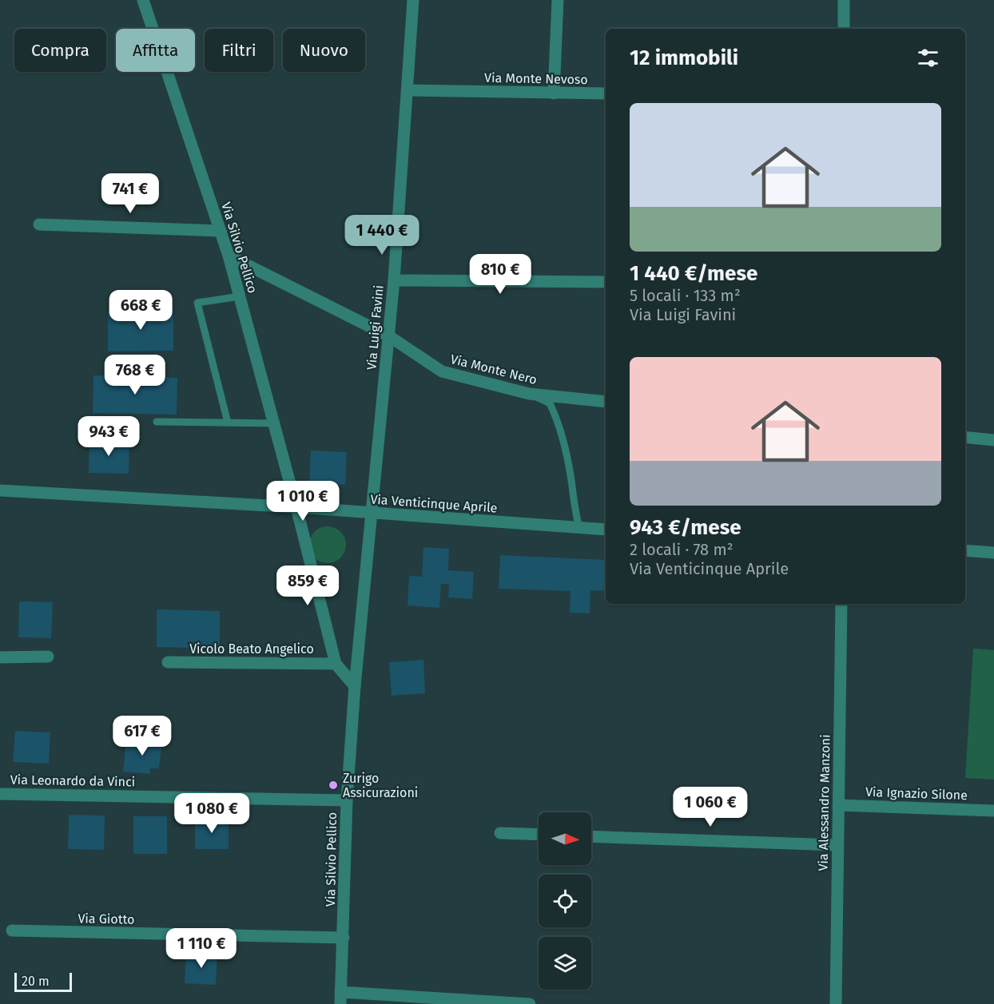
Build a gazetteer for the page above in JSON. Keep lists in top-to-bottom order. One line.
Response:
{"streets":{"street":["Via Monte Nevoso","Via Silvio Pellico","Via Luigi Favini","Via Monte Nero","Via Venticinque Aprile","Vicolo Beato Angelico","Via Leonardo da Vinci","Via Ignazio Silone","Via Alessandro Manzoni","Via Giotto"]},"crossings":[["Via Monte Nevoso","Via Luigi Favini"],["Via Silvio Pellico","Via Luigi Favini"],["Via Silvio Pellico","Via Monte Nero"],["Via Silvio Pellico","Via Venticinque Aprile"],["Via Silvio Pellico","Vicolo Beato Angelico"],["Via Silvio Pellico","Via Leonardo da Vinci"],["Via Silvio Pellico","Via Giotto"],["Via Luigi Favini","Via Monte Nero"],["Via Luigi Favini","Via Venticinque Aprile"],["Via Ignazio Silone","Via Alessandro Manzoni"]],"places":["Zurigo Assicurazioni"],"scale_bar":"20 m","north":"right","page":{"chip":["Compra","Affitta","Filtri","Nuovo"],"heading":"12 immobili","list":[{"name":"1 440 €/mese","note":"5 locali · 133 m² · Via Luigi Favini"},{"name":"943 €/mese","note":"2 locali · 78 m² · Via Venticinque Aprile"}],"price":["741 €","1 440 €","810 €","668 €","768 €","943 €","1 010 €","859 €","617 €","1 060 €","1 080 €","1 110 €"],"scale":"20 m"}}
